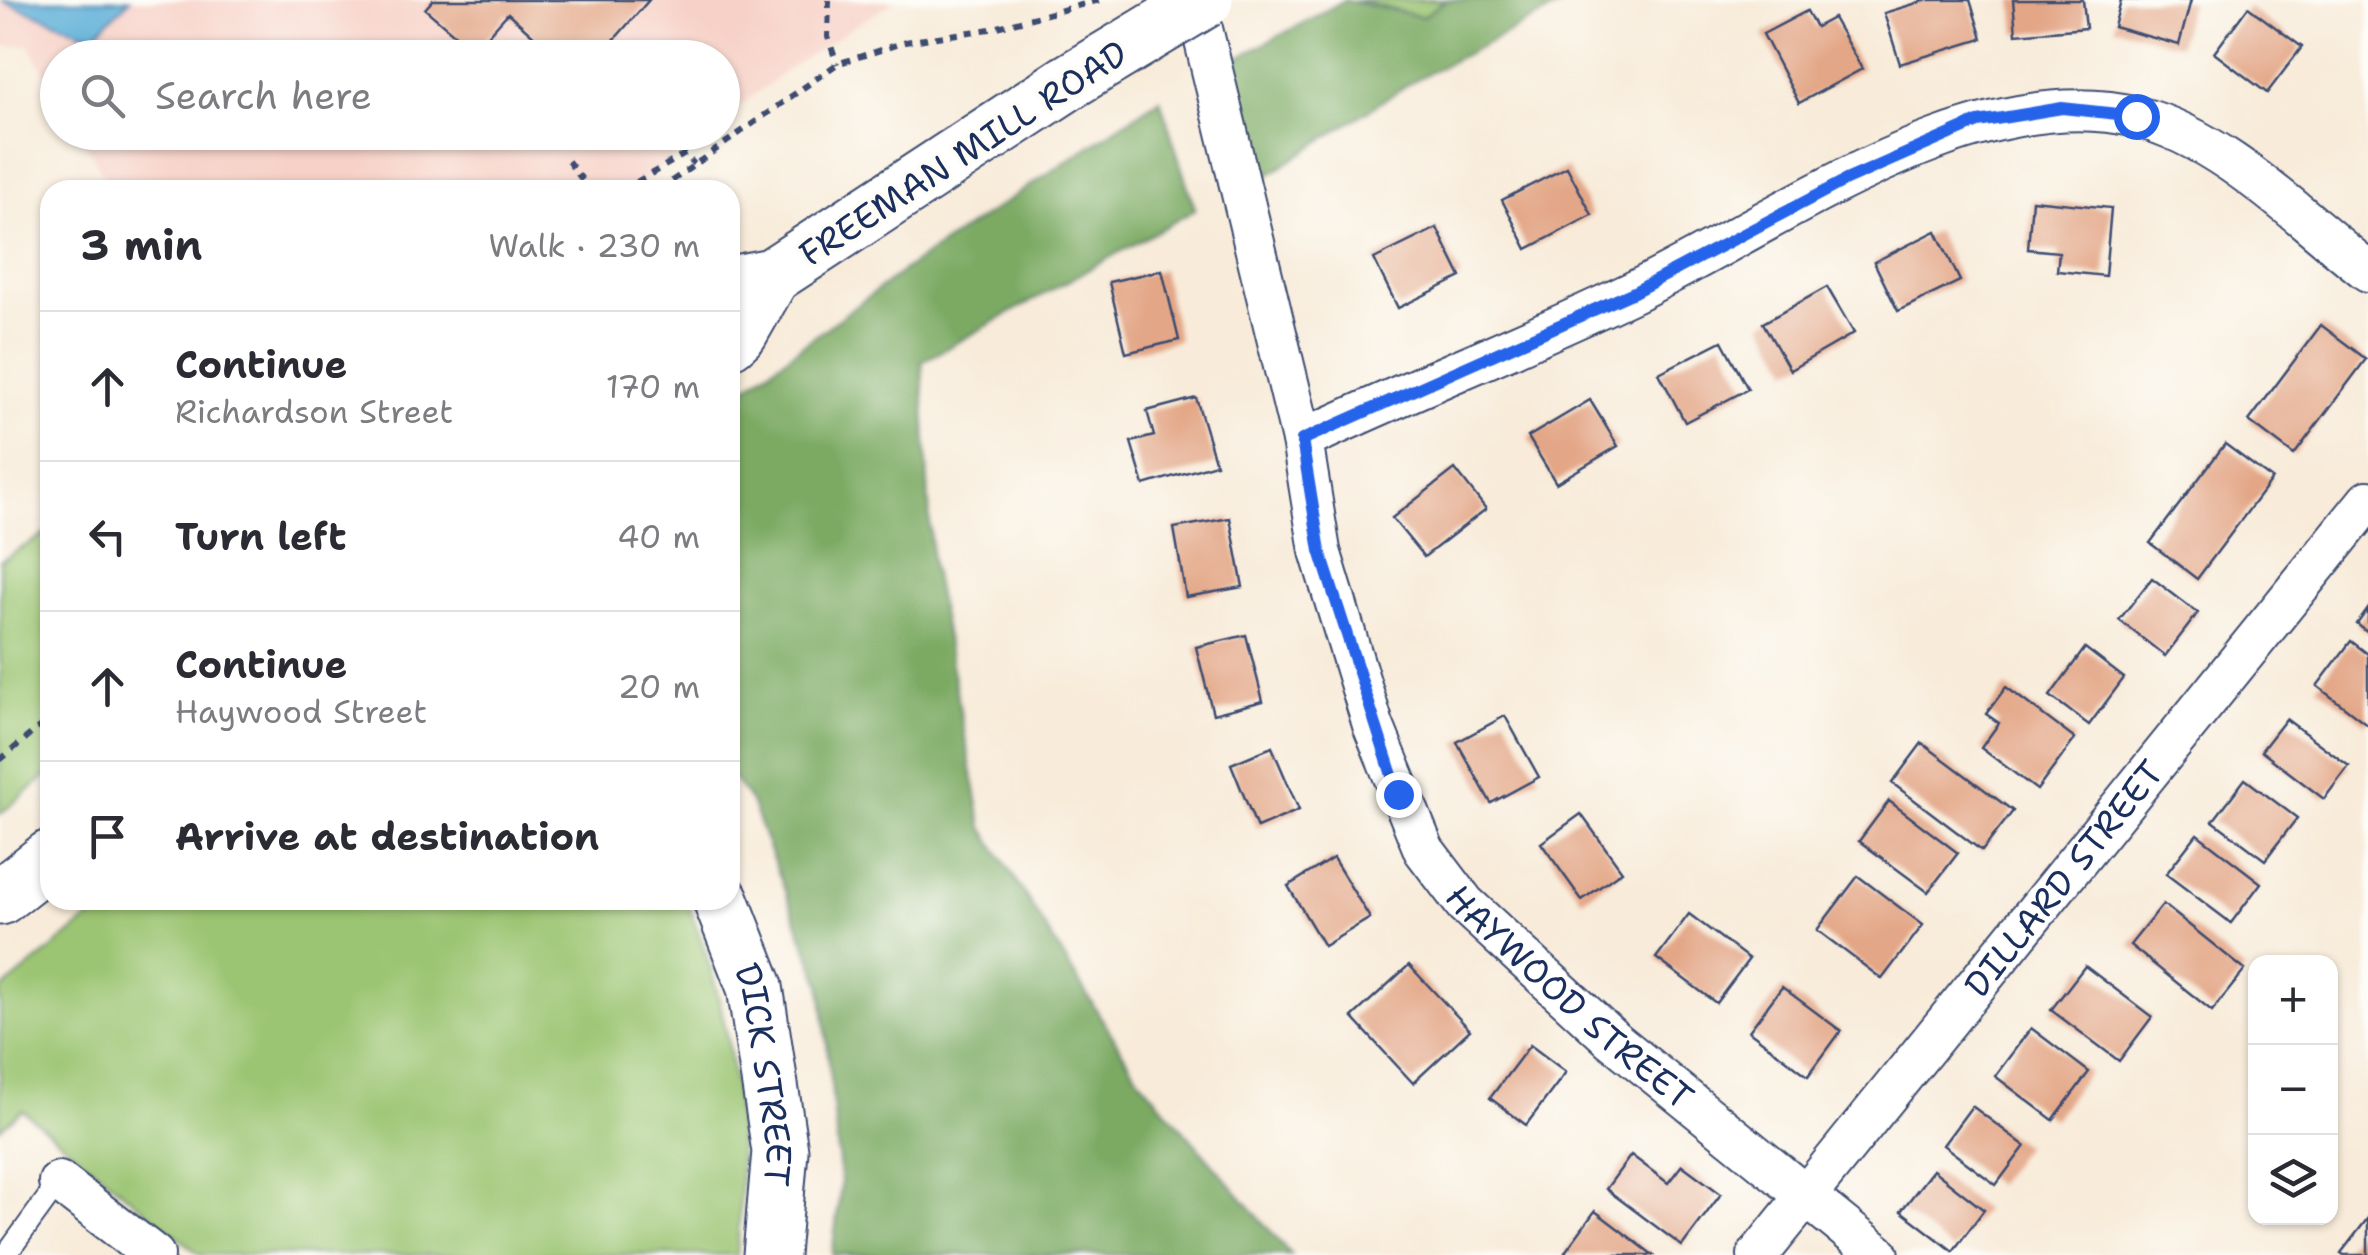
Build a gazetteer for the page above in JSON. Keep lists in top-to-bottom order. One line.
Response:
{"streets":{"main road":["FREEMAN MILL ROAD","DICK STREET"],"street":["DILLARD STREET","HAYWOOD STREET"]},"crossings":[["DILLARD STREET","HAYWOOD STREET"]],"page":{"search":"Search here","heading":["3 min","Walk · 230 m"],"list":[["Continue","Richardson Street","170 m"],["Turn left","40 m"],["Continue","Haywood Street","20 m"],"Arrive at destination"],"map_buttons":["+","−"]}}
